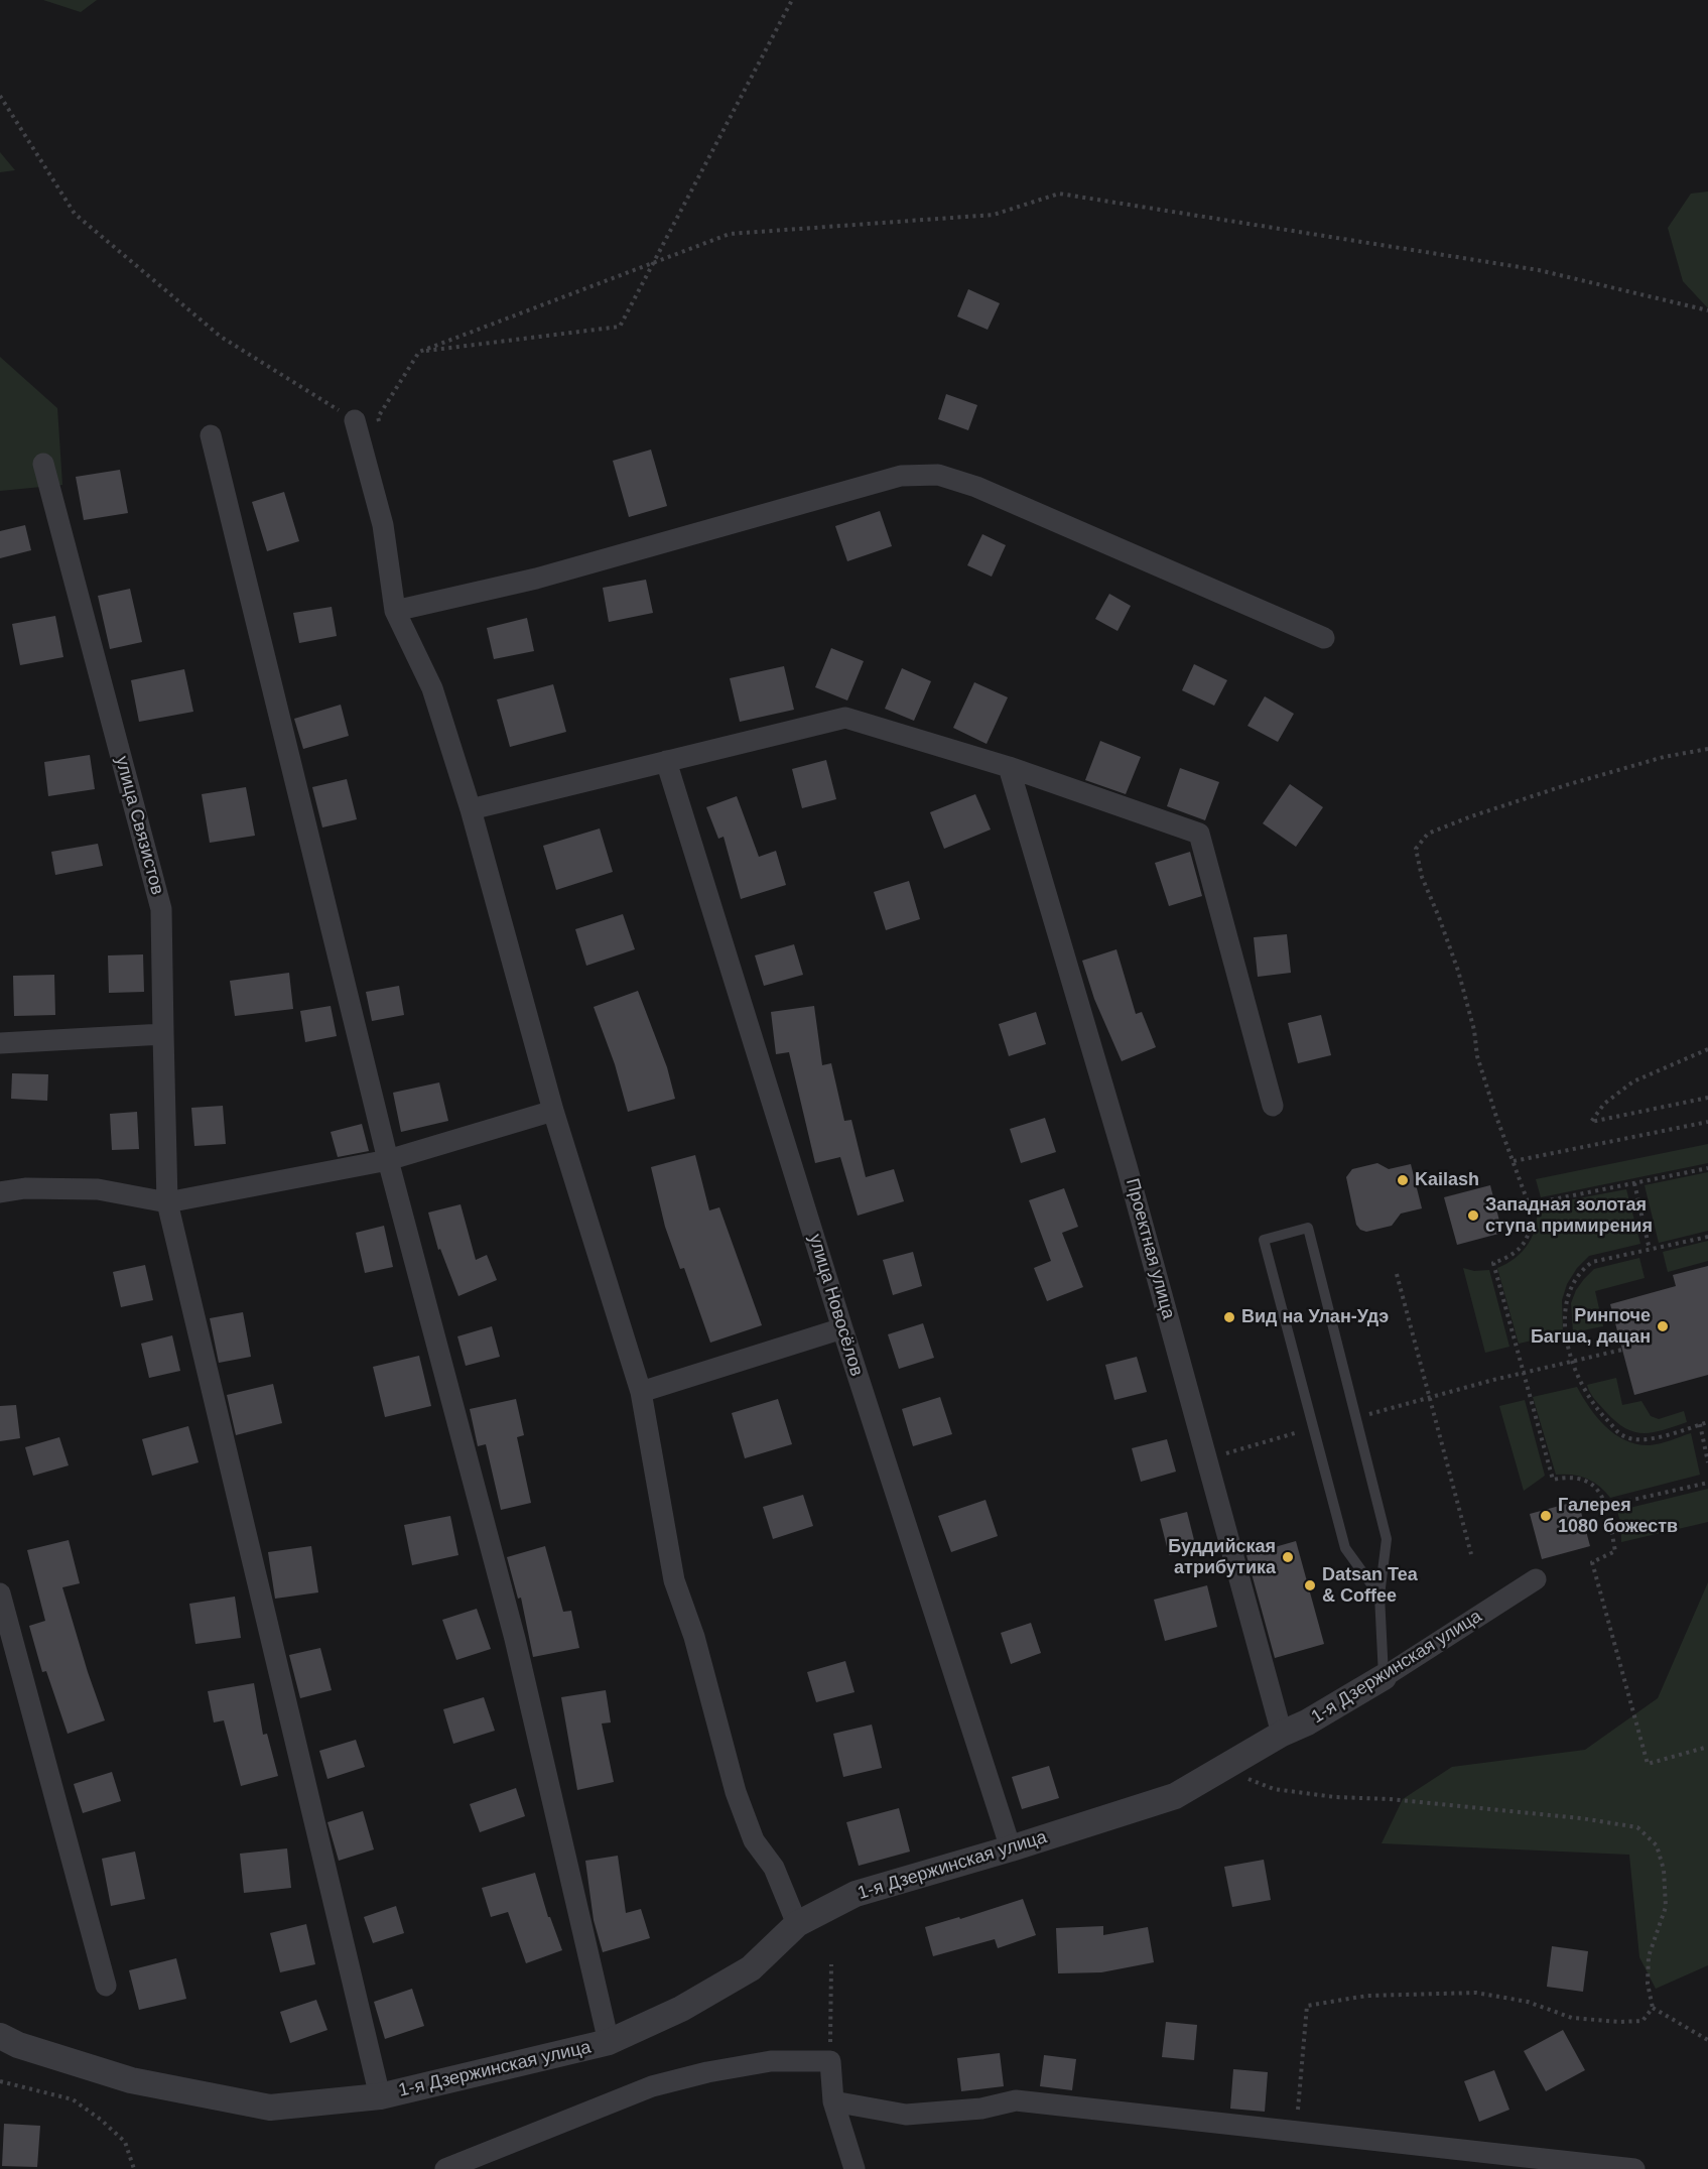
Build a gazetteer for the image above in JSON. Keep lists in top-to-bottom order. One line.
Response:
{"streets":{"street":["улица Связистов","Проектная улица","улица Новосёлов","1-я Дзержинская улица"]},"crossings":[["улица Связистов","1-я Дзержинская улица"],["Проектная улица","1-я Дзержинская улица"],["улица Новосёлов","1-я Дзержинская улица"]],"places":["Kailash","Западная золотая ступа примирения","Вид на Улан-Удэ","Ринпоче Багша, дацан","Галерея 1080 божеств","Буддийская атрибутика","Datsan Tea & Coffee"]}
